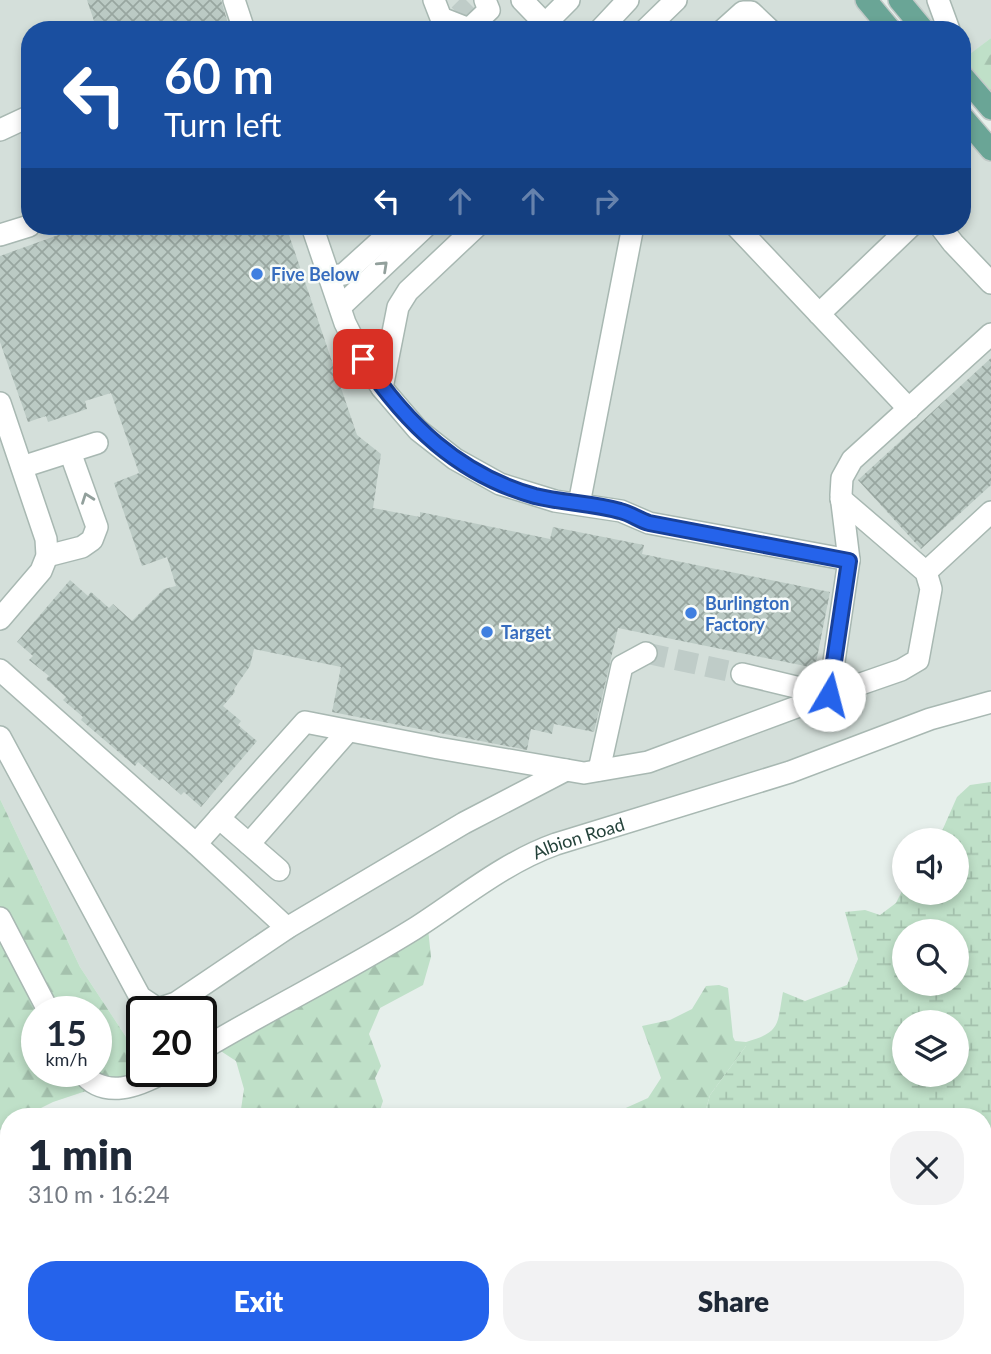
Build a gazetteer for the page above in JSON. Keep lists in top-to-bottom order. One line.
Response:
{"streets":{"street":["Albion Road"]},"places":["Five Below","Burlington Factory","Target"],"page":{"turn":["60 m","Turn left"],"speed":"15 km/h","limit":"20","heading":["1 min","310 m · 16:24"],"buttons":["Exit","Share"]}}
